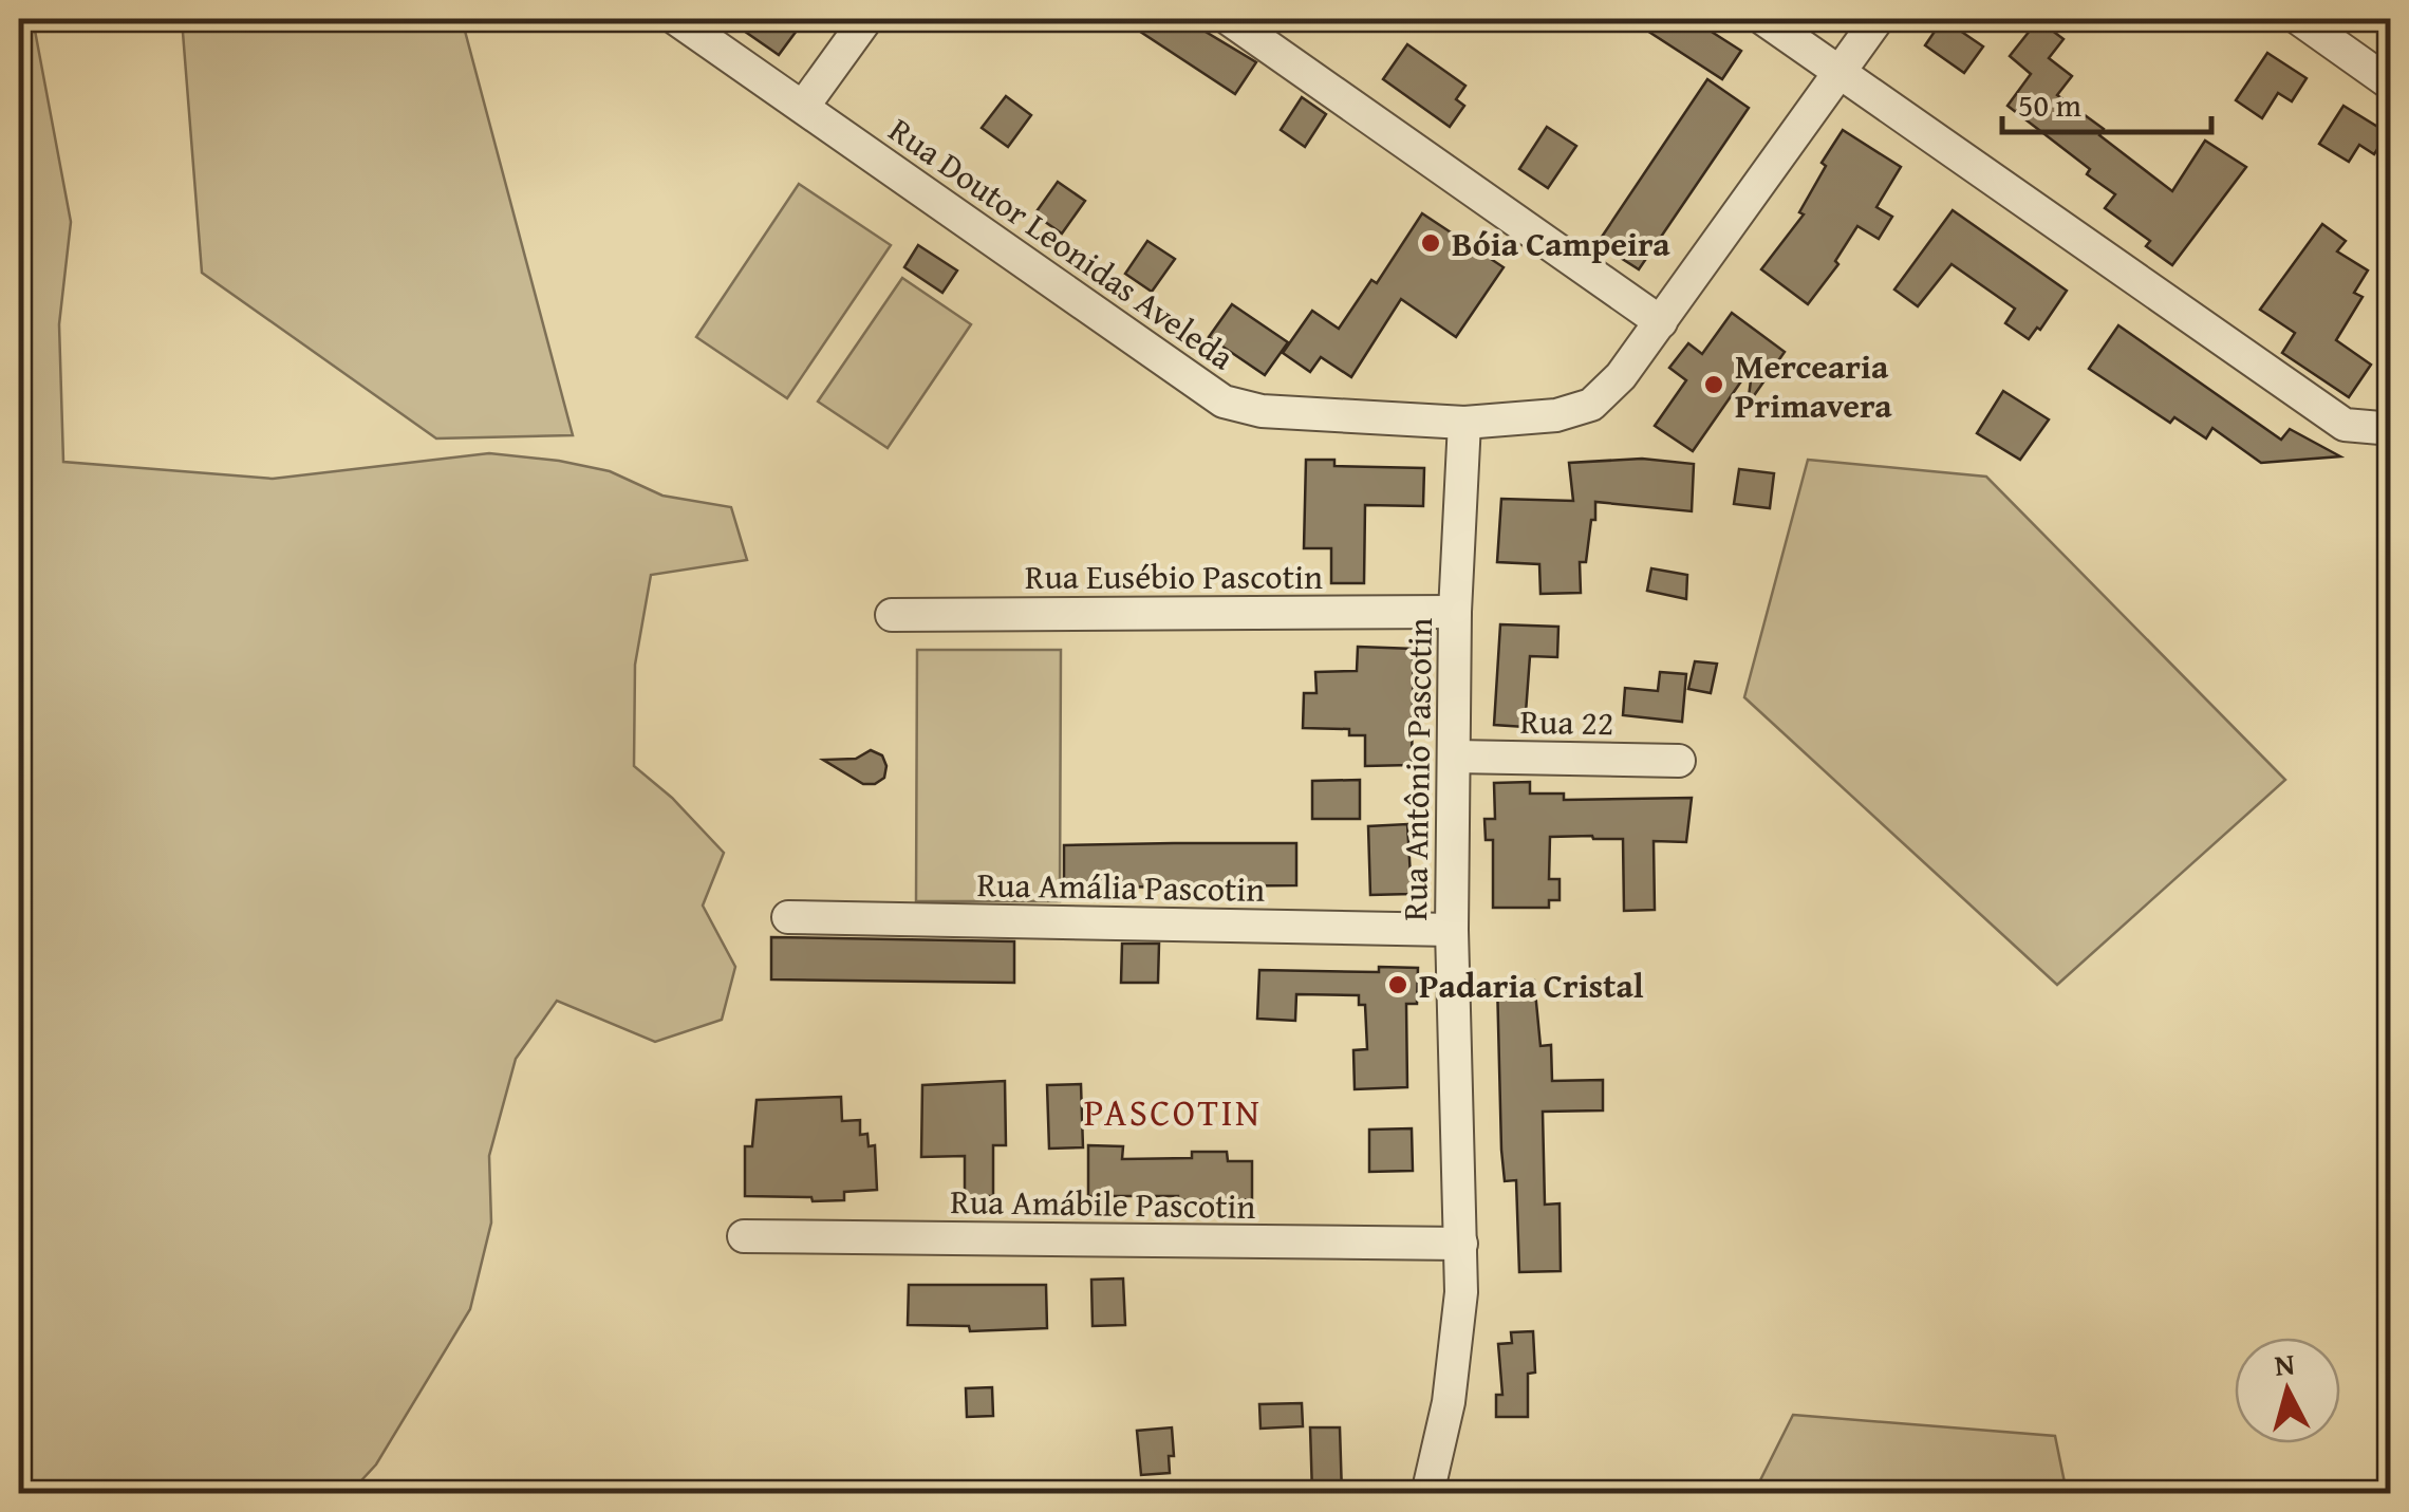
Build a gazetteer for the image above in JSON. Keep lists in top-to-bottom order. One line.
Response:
{"streets":{"street":["Rua Doutor Leonidas Aveleda","Rua Eusébio Pascotin","Rua 22","Rua Antônio Pascotin","Rua Amália Pascotin","Rua Amábile Pascotin"]},"crossings":[["Rua Doutor Leonidas Aveleda","Rua Antônio Pascotin"],["Rua Eusébio Pascotin","Rua Antônio Pascotin"],["Rua 22","Rua Antônio Pascotin"],["Rua Antônio Pascotin","Rua Amália Pascotin"],["Rua Antônio Pascotin","Rua Amábile Pascotin"]],"districts":["PASCOTIN"],"places":["Bóia Campeira","Mercearia Primavera","Padaria Cristal"],"scale_bar":"50 m","north":"top"}
